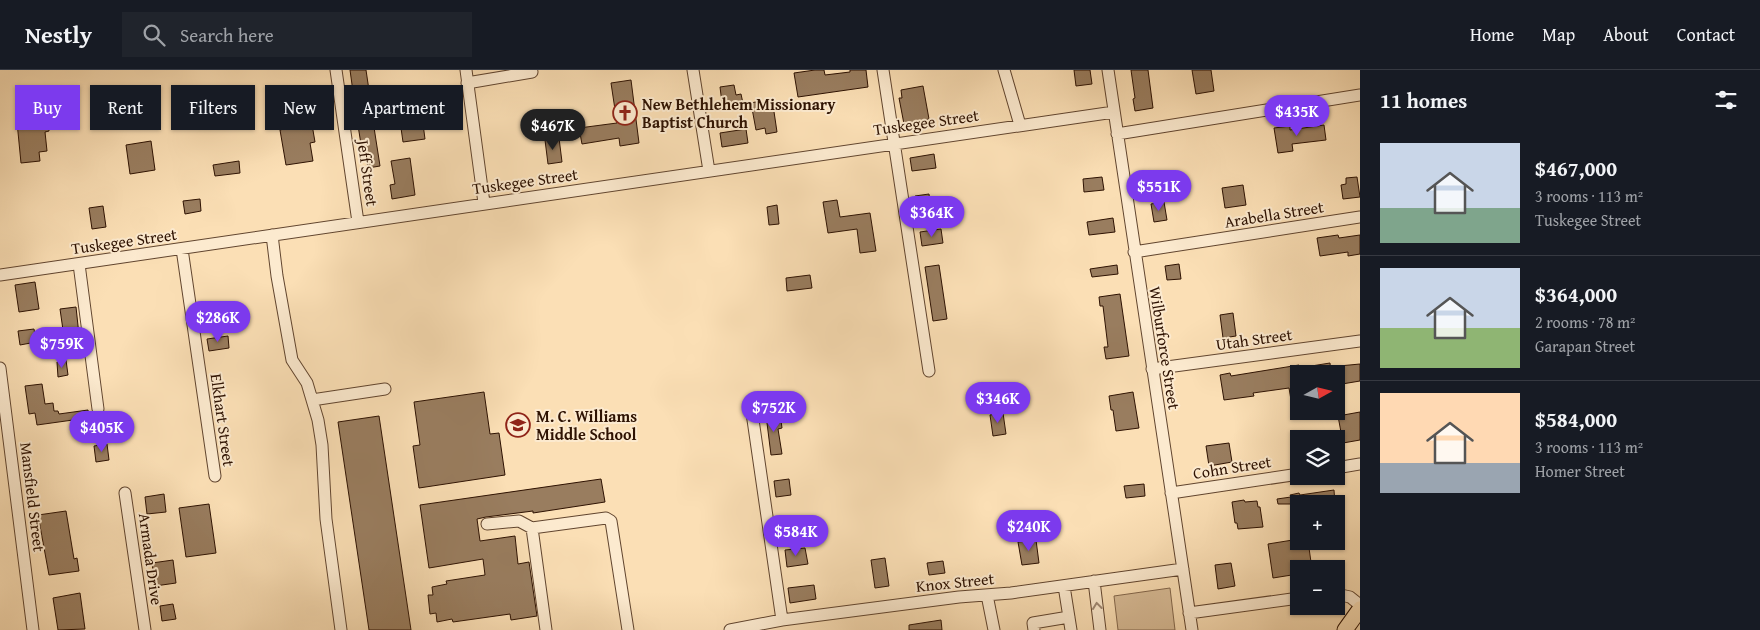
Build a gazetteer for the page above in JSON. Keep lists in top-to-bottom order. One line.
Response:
{"streets":{"street":["Tuskegee Street","Jeff Street","Arabella Street","Utah Street","Wilburforce Street","Elkhart Street","Cohn Street","Mansfield Street","Armada Drive","Knox Street"]},"crossings":[["Tuskegee Street","Jeff Street"],["Tuskegee Street","Wilburforce Street"],["Tuskegee Street","Elkhart Street"],["Arabella Street","Wilburforce Street"],["Utah Street","Wilburforce Street"],["Wilburforce Street","Cohn Street"],["Wilburforce Street","Knox Street"]],"places":{"church":["New Bethlehem Missionary Baptist Church"],"school or university":["M. C. Williams Middle School"]},"north":"right","page":{"header":"Nestly","search":"Search here","nav":["Home","Map","About","Contact"],"heading":"11 homes","chip":["Buy","Rent","Filters","New","Apartment"],"price":["$435K","$467K","$551K","$364K","$286K","$759K","$346K","$752K","$405K","$240K","$584K"],"list":[{"name":"$467,000","note":"3 rooms · 113 m² · Tuskegee Street"},{"name":"$364,000","note":"2 rooms · 78 m² · Garapan Street"},{"name":"$584,000","note":"3 rooms · 113 m² · Homer Street"}],"map_buttons":["+","−"]}}
